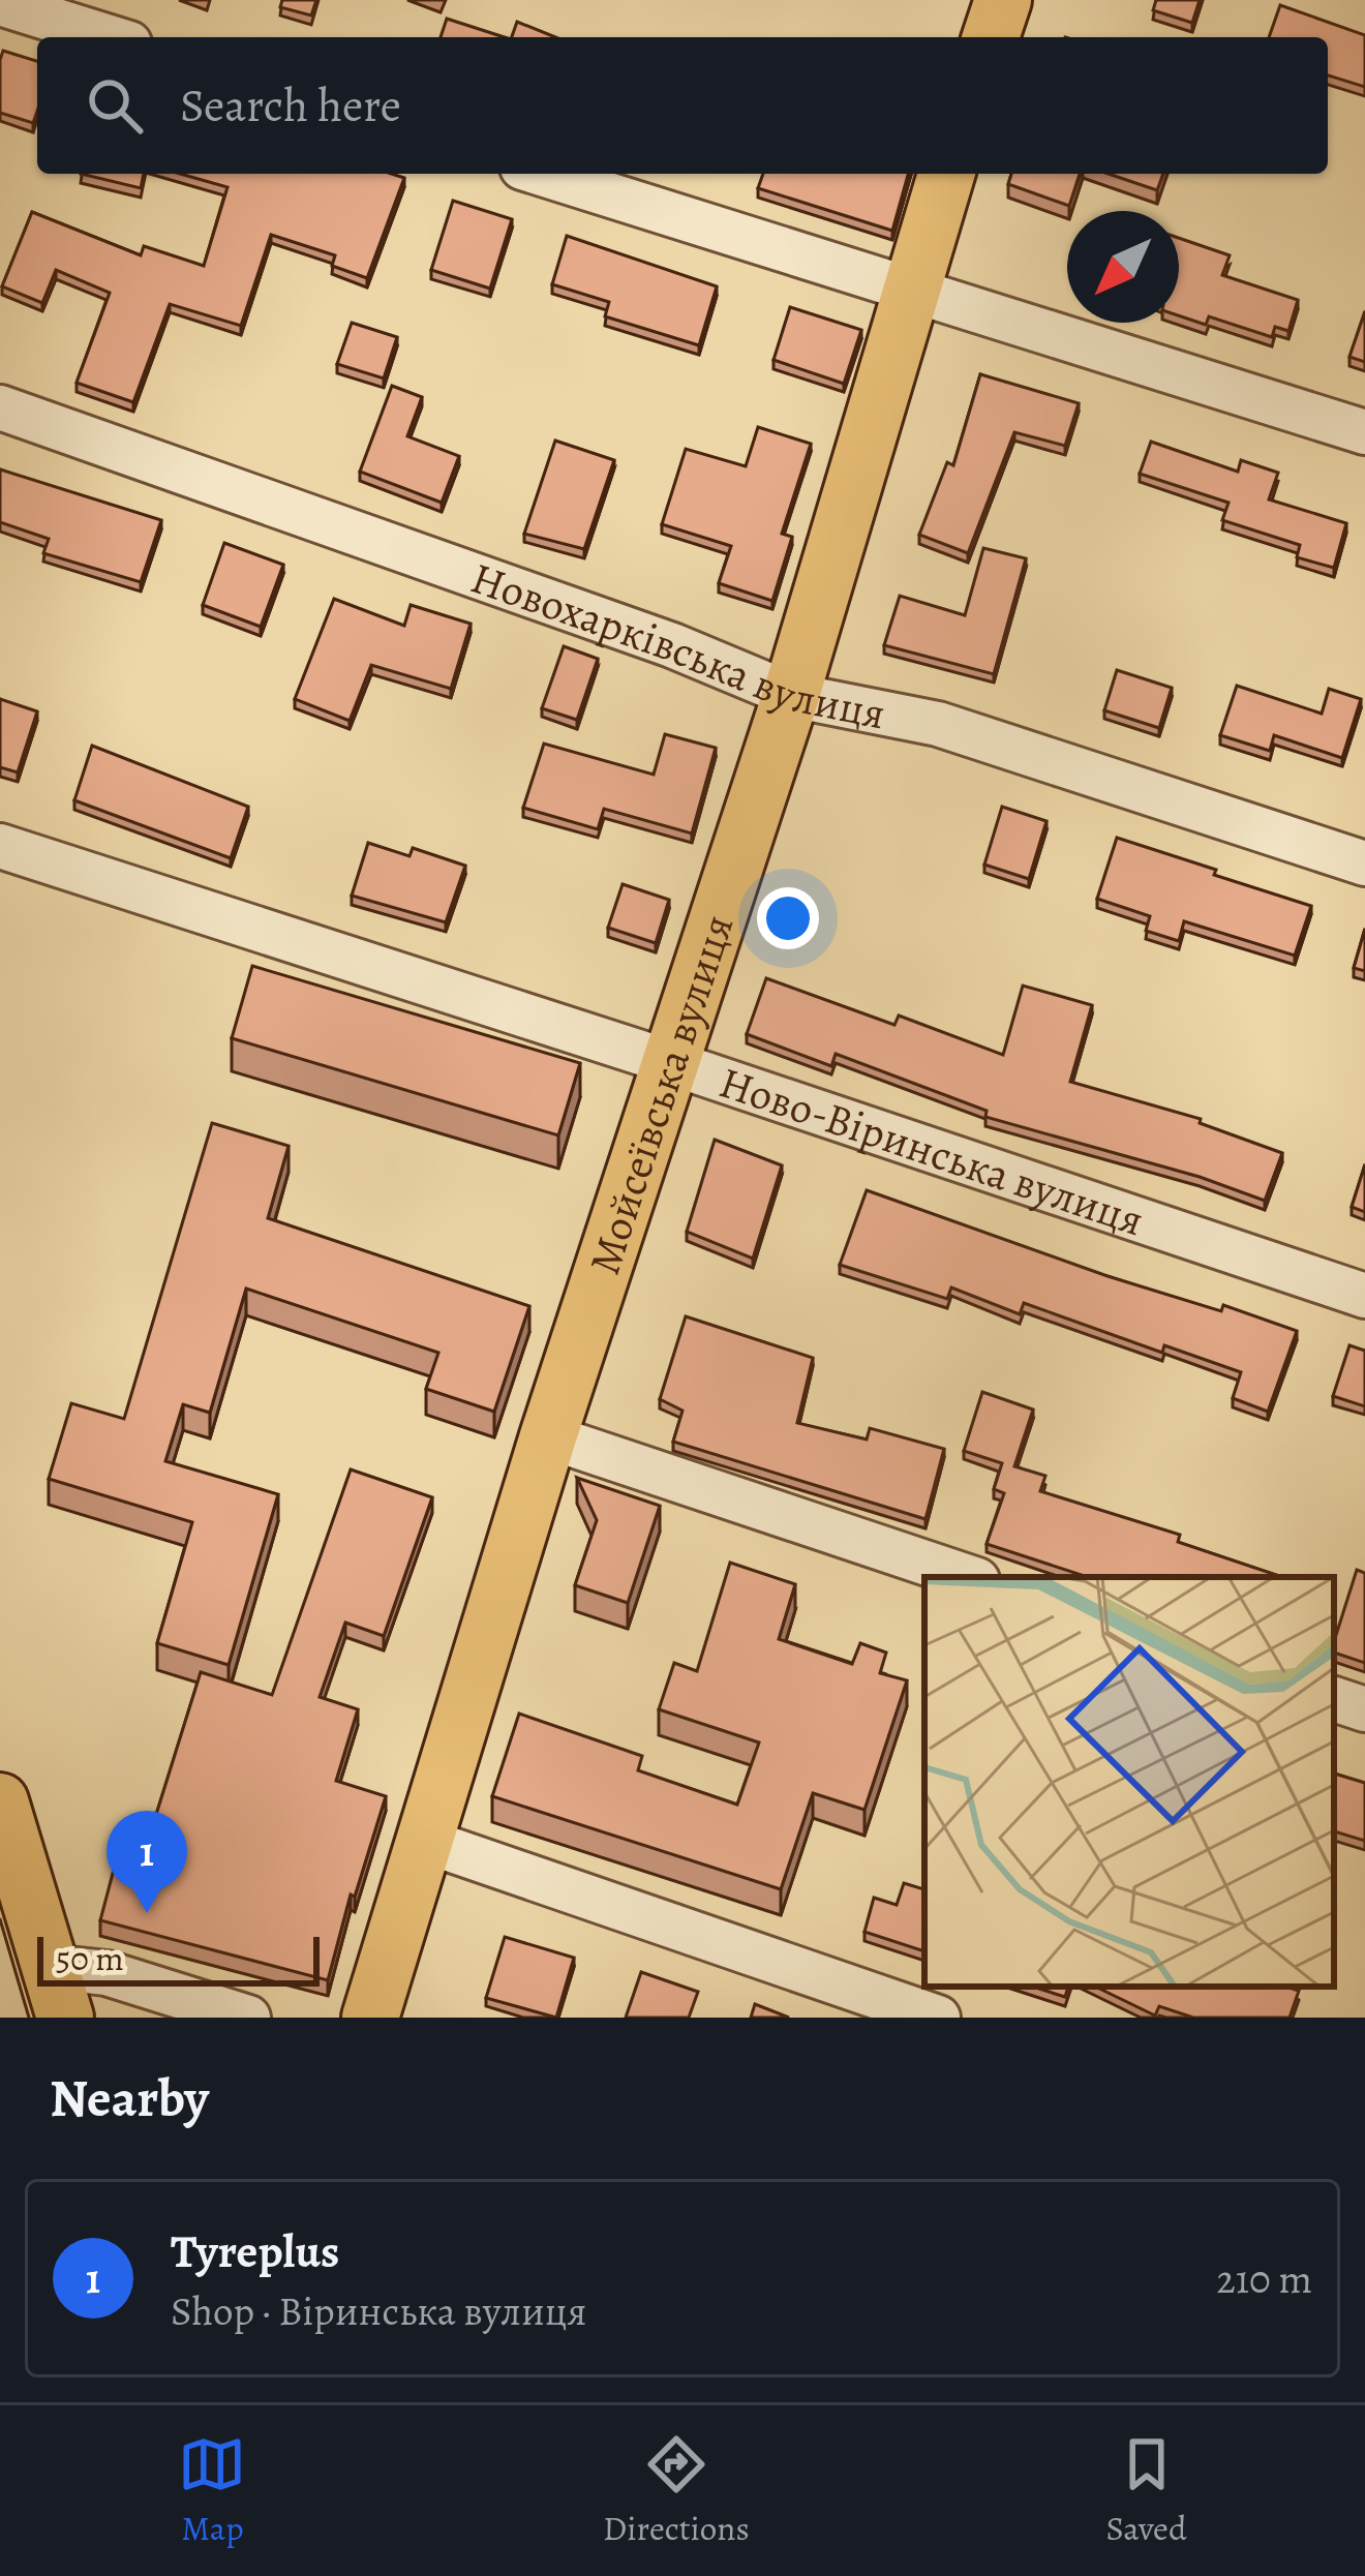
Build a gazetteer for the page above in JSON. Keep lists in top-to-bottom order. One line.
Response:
{"streets":{"main road":["Мойсеївська вулиця"],"street":["Новохарківська вулиця","Ново-Віринська вулиця"]},"crossings":[["Новохарківська вулиця","Мойсеївська вулиця"],["Мойсеївська вулиця","Ново-Віринська вулиця"]],"scale_bar":"50 m","north":"bottom left","page":{"search":"Search here","pins":"1","scale":"50 m","heading":"Nearby","list":[{"mark":"1","name":"Tyreplus","note":"Shop · Віринська вулиця","value":"210 m"}],"nav":["Map","Directions","Saved"]}}
